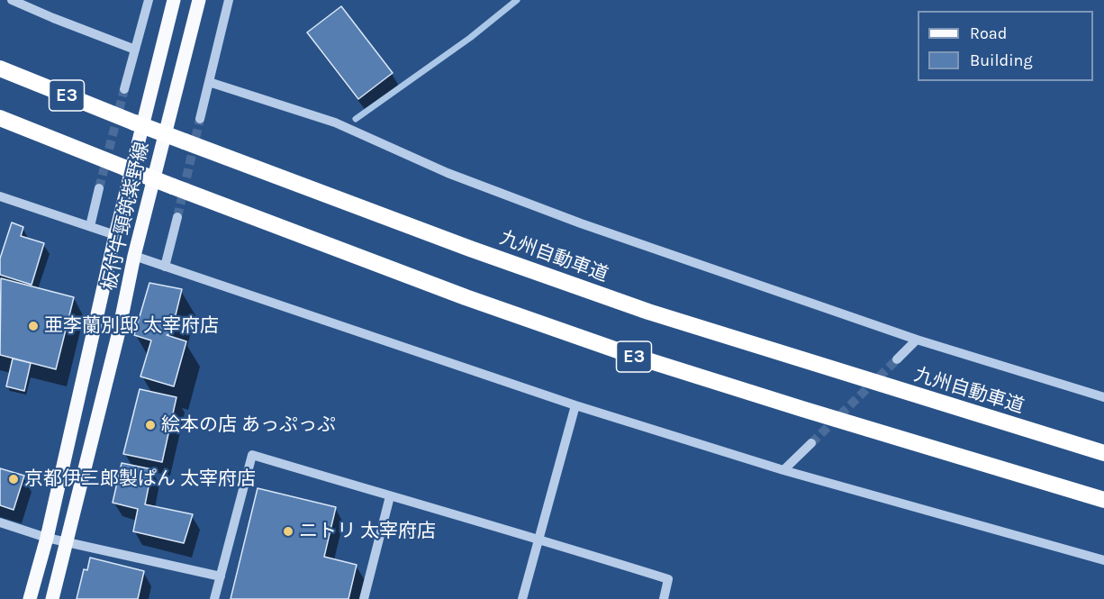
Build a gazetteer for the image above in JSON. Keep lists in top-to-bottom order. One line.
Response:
{"streets":{"highway":["E3","九州自動車道"],"main road":["板付牛頸筑紫野線"]},"places":["亜李蘭別邸 太宰府店","絵本の店 あっぷっぷ","京都伊三郎製ぱん 太宰府店","ニトリ 太宰府店"],"legend":["Road","Building"]}
